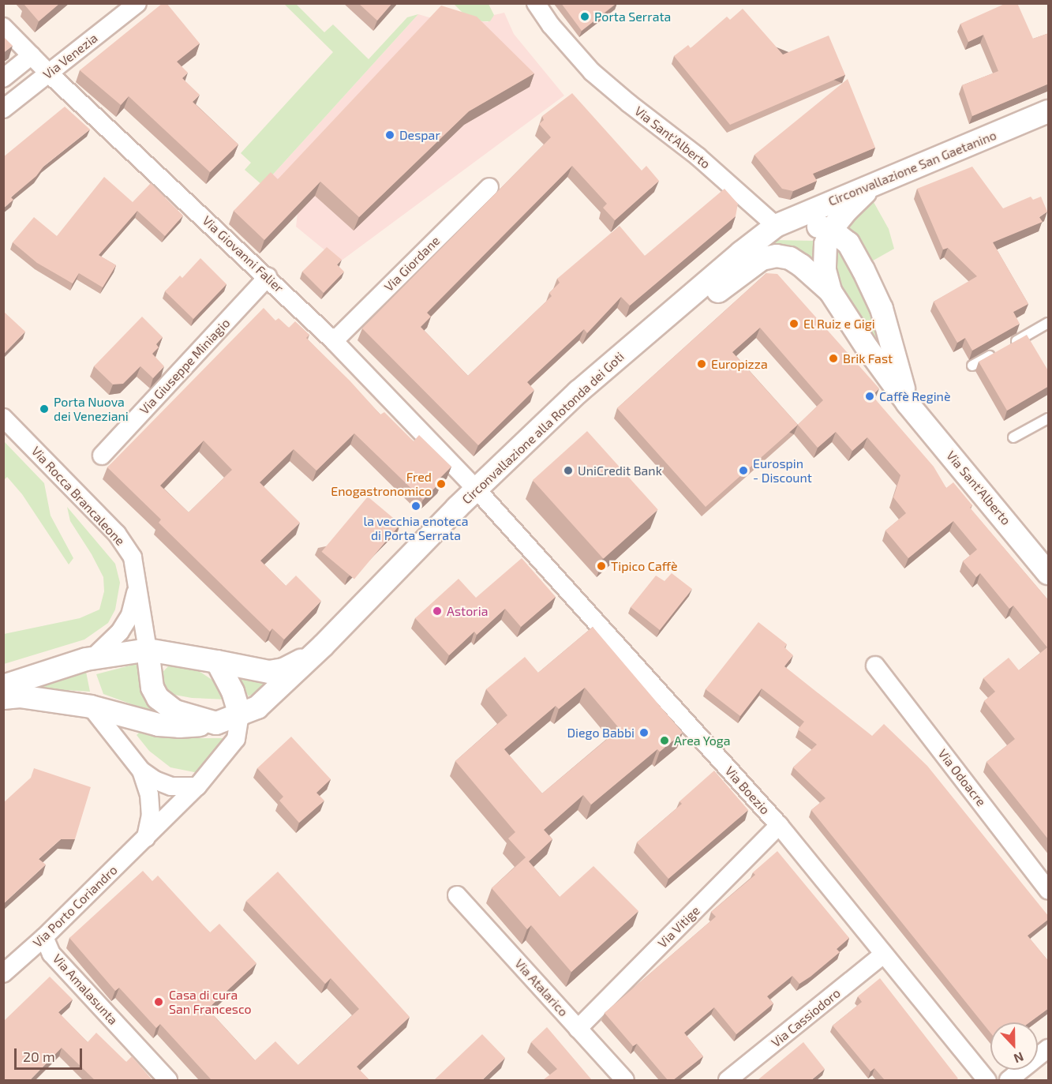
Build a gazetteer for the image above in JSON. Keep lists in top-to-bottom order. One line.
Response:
{"streets":{"street":["Via Venezia","Via Sant'Alberto","Circonvallazione San Gaetanino","Via Giovanni Falier","Via Giordane","Via Giuseppe Miniagio","Circonvallazione alla Rotonda dei Goti","Via Rocca Brancaleone","Via Odoacre","Via Boezio","Via Porto Coriandro","Via Vitige","Via Atalarico","Via Amalasunta","Via Cassiodoro"]},"crossings":[["Via Venezia","Via Giovanni Falier"],["Via Sant'Alberto","Circonvallazione San Gaetanino"],["Via Sant'Alberto","Circonvallazione alla Rotonda dei Goti"],["Circonvallazione San Gaetanino","Circonvallazione alla Rotonda dei Goti"],["Via Giovanni Falier","Via Giordane"],["Via Giovanni Falier","Via Giuseppe Miniagio"],["Via Giovanni Falier","Circonvallazione alla Rotonda dei Goti"],["Via Giovanni Falier","Via Boezio"],["Circonvallazione alla Rotonda dei Goti","Via Rocca Brancaleone"],["Circonvallazione alla Rotonda dei Goti","Via Boezio"],["Circonvallazione alla Rotonda dei Goti","Via Porto Coriandro"],["Via Boezio","Via Vitige"],["Via Boezio","Via Cassiodoro"],["Via Porto Coriandro","Via Amalasunta"],["Via Vitige","Via Atalarico"]],"places":["Porta Serrata","Despar","El Ruiz e Gigi","Brik Fast","Europizza","Caffè Reginè","Porta Nuova dei Veneziani","UniCredit Bank","Eurospin - Discount","Fred Enogastronomico","la vecchia enoteca di Porta Serrata","Tipico Caffè","Astoria","Diego Babbi","Area Yoga","Casa di cura San Francesco"],"scale_bar":"20 m","north":"bottom"}
